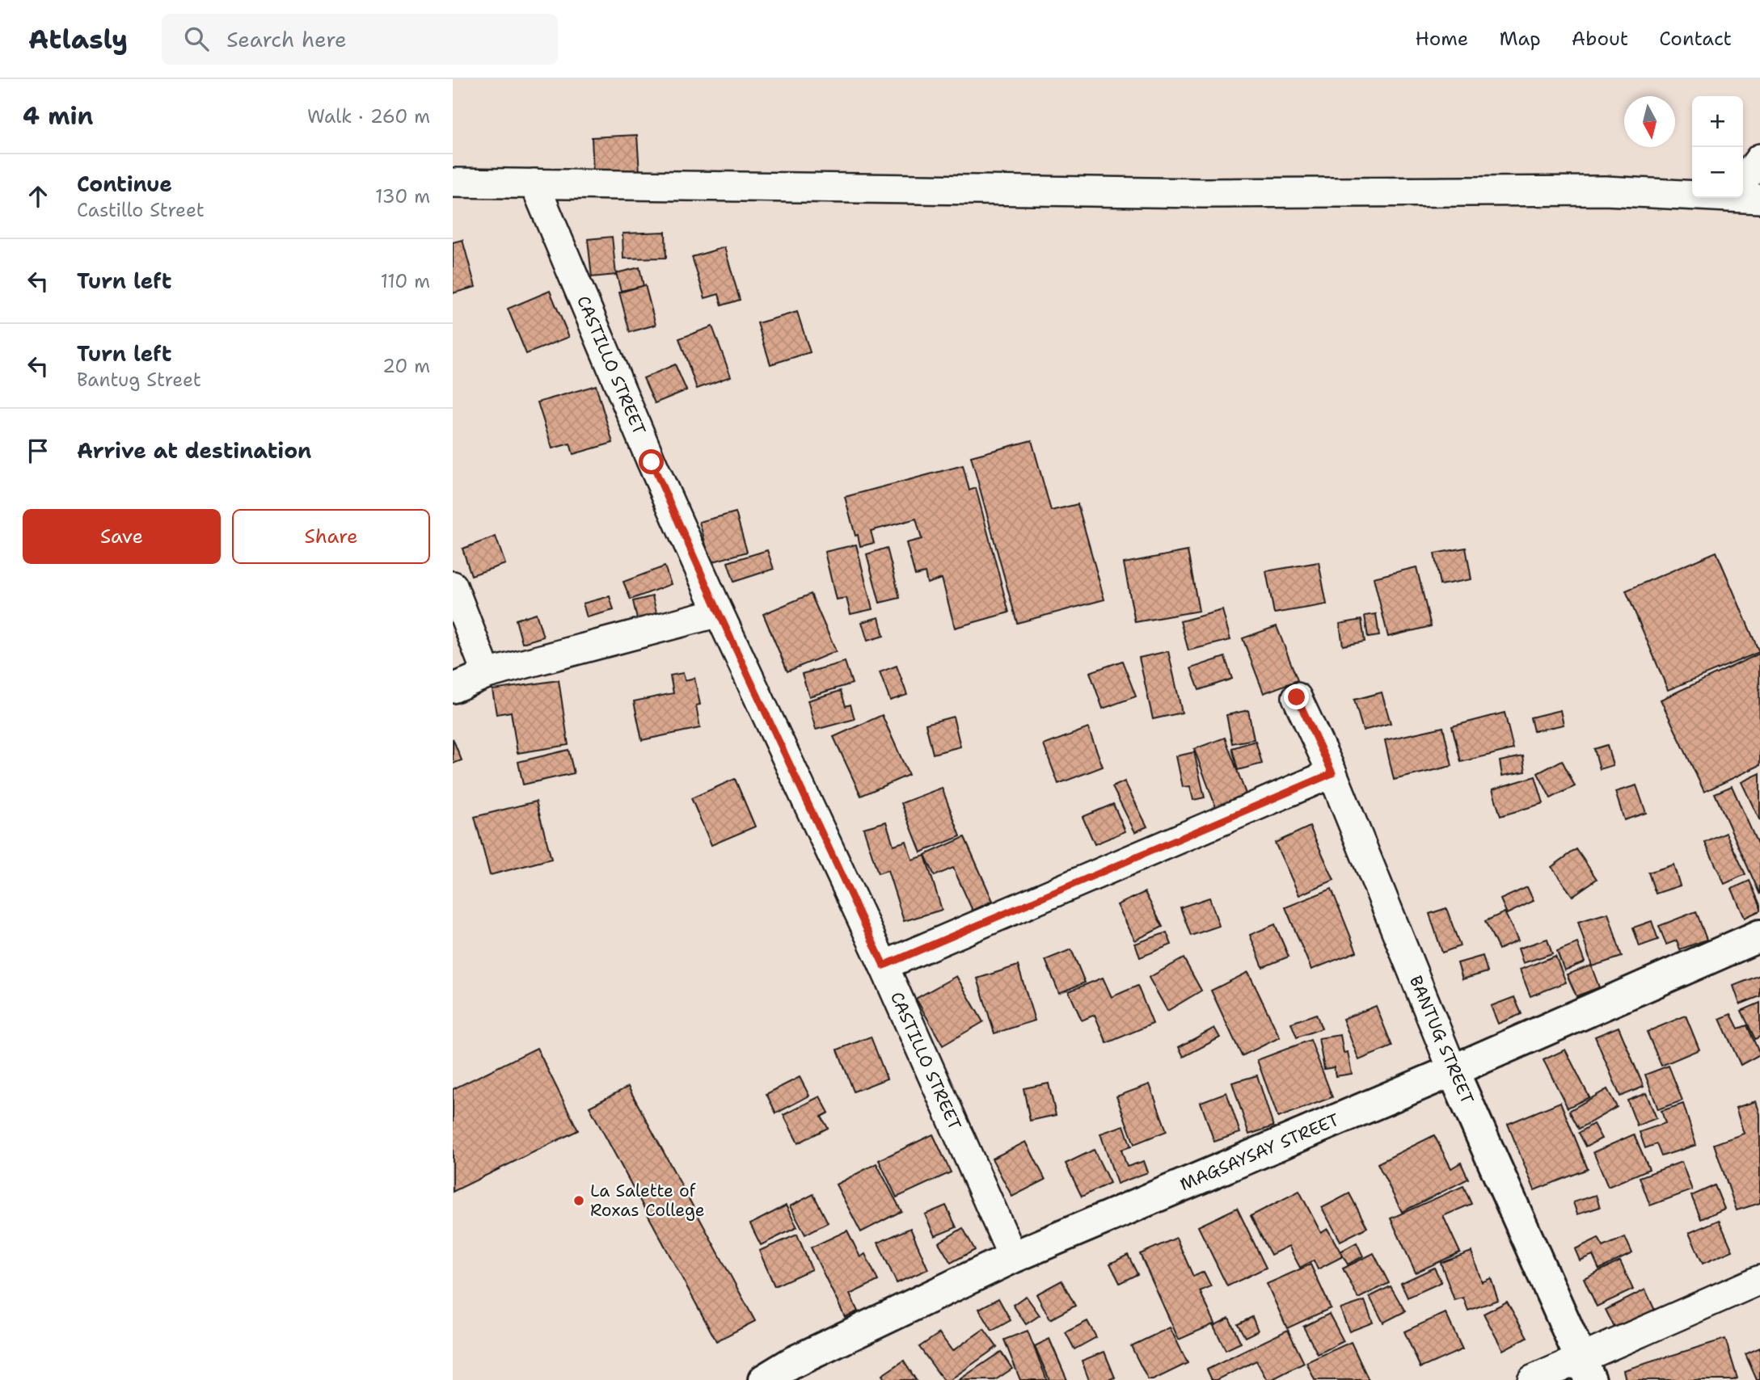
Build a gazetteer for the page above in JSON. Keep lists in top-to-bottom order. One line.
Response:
{"streets":{"street":["CASTILLO STREET","BANTUG STREET","MAGSAYSAY STREET"]},"crossings":[["CASTILLO STREET","MAGSAYSAY STREET"],["BANTUG STREET","MAGSAYSAY STREET"]],"places":["La Salette of Roxas College"],"north":"bottom","page":{"header":"Atlasly","search":"Search here","nav":["Home","Map","About","Contact"],"heading":["4 min","Walk · 260 m"],"map_buttons":["+","−"],"list":[["Continue","Castillo Street","130 m"],["Turn left","110 m"],["Turn left","Bantug Street","20 m"],"Arrive at destination"],"buttons":["Save","Share"]}}
